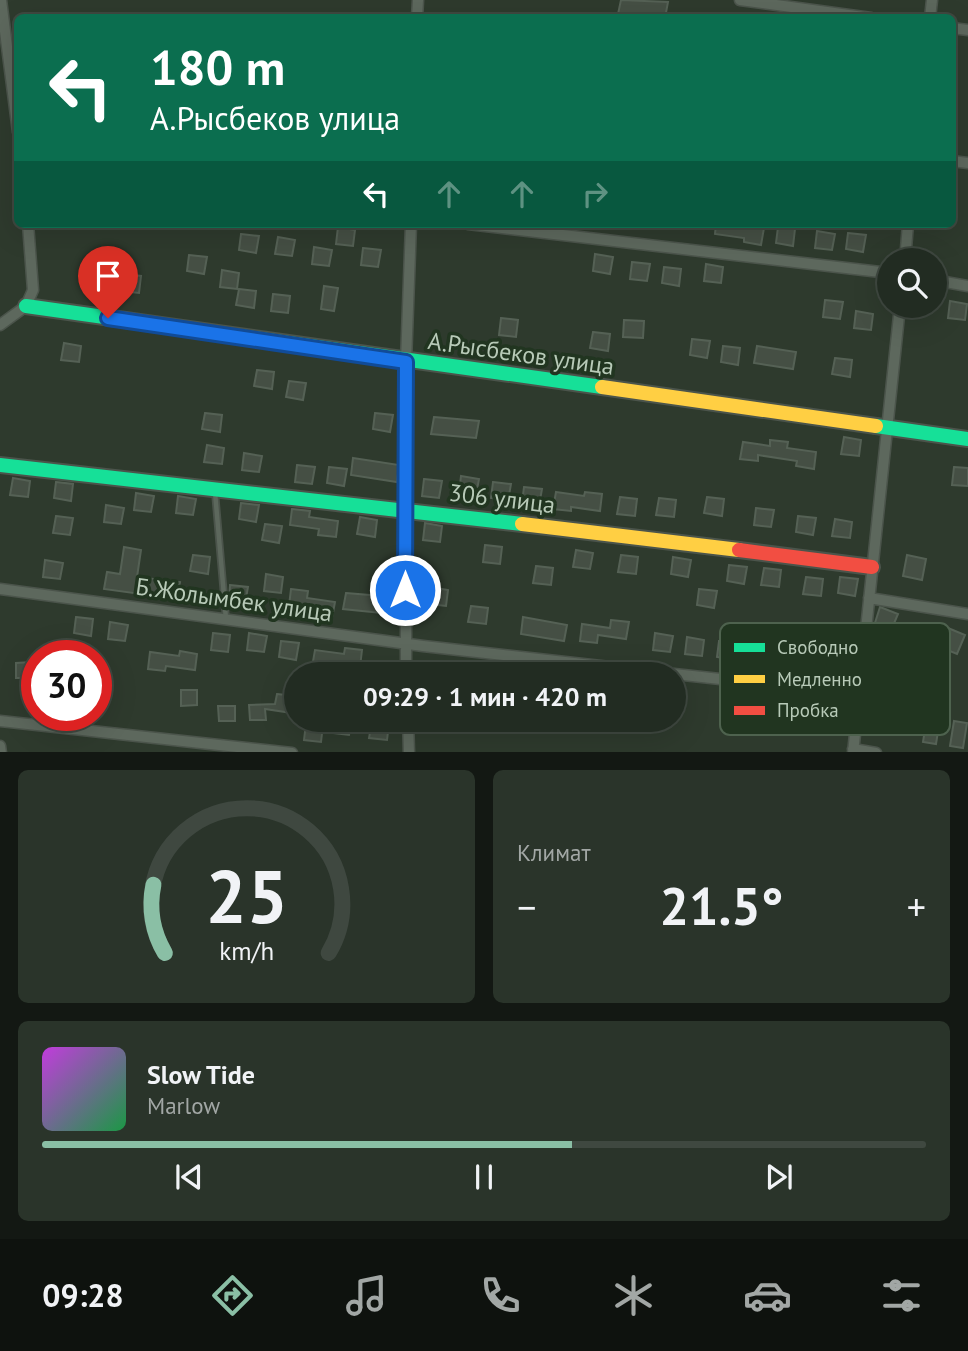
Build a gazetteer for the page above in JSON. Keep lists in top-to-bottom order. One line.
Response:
{"streets":{"street":["А.Рысбеков улица","306 улица","Б.Жолымбек улица"]},"legend":["Свободно","Медленно","Пробка"],"page":{"turn":["180 m","А.Рысбеков улица"],"limit":"30","trip":"09:29 · 1 мин · 420 m","tile":"Климат","heat":["−","21.5°","+"],"song":["Slow Tide","Marlow"],"tabs":"09:28","gauge":["25","km/h"]}}
